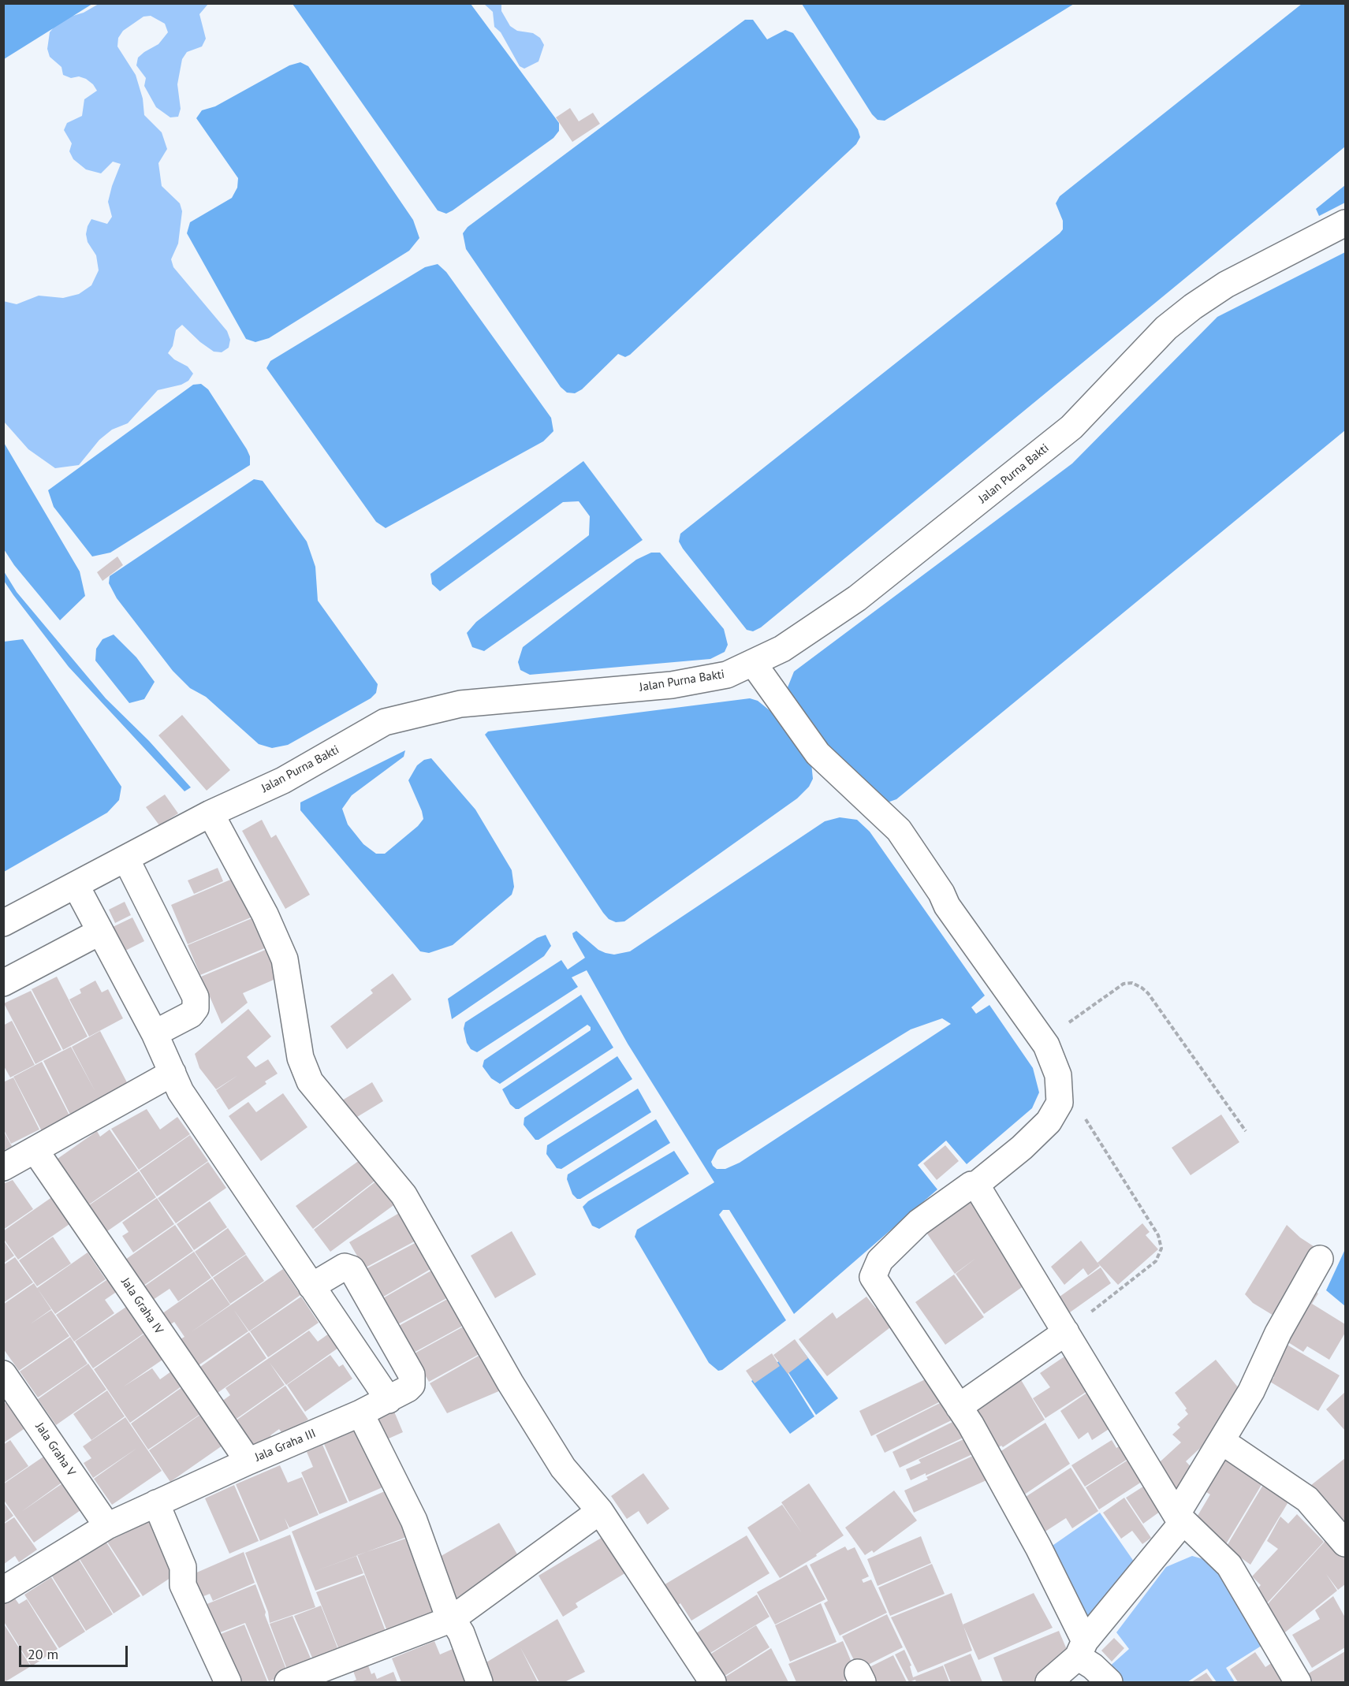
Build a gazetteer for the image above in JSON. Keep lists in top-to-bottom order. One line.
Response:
{"streets":{"street":["Jalan Purna Bakti","Jala Graha IV","Jala Graha III","Jala Graha V"]},"crossings":[["Jala Graha IV","Jala Graha III"],["Jala Graha III","Jala Graha V"]],"scale_bar":"20 m"}
